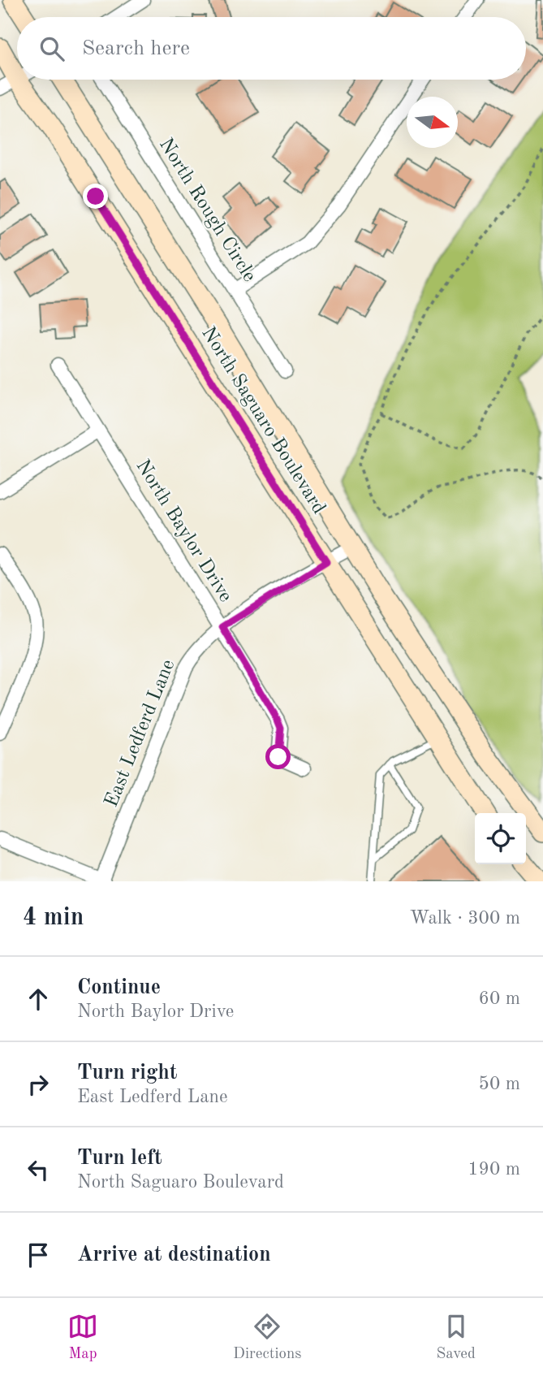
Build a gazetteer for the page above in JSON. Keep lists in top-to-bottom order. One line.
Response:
{"streets":{"main road":["North Saguaro Boulevard"],"street":["North Rough Circle","North Baylor Drive","East Ledferd Lane"]},"crossings":[["North Saguaro Boulevard","East Ledferd Lane"],["North Baylor Drive","East Ledferd Lane"]],"north":"right","page":{"search":"Search here","heading":["4 min","Walk · 300 m"],"list":[["Continue","North Baylor Drive","60 m"],["Turn right","East Ledferd Lane","50 m"],["Turn left","North Saguaro Boulevard","190 m"],"Arrive at destination"],"nav":["Map","Directions","Saved"]}}
